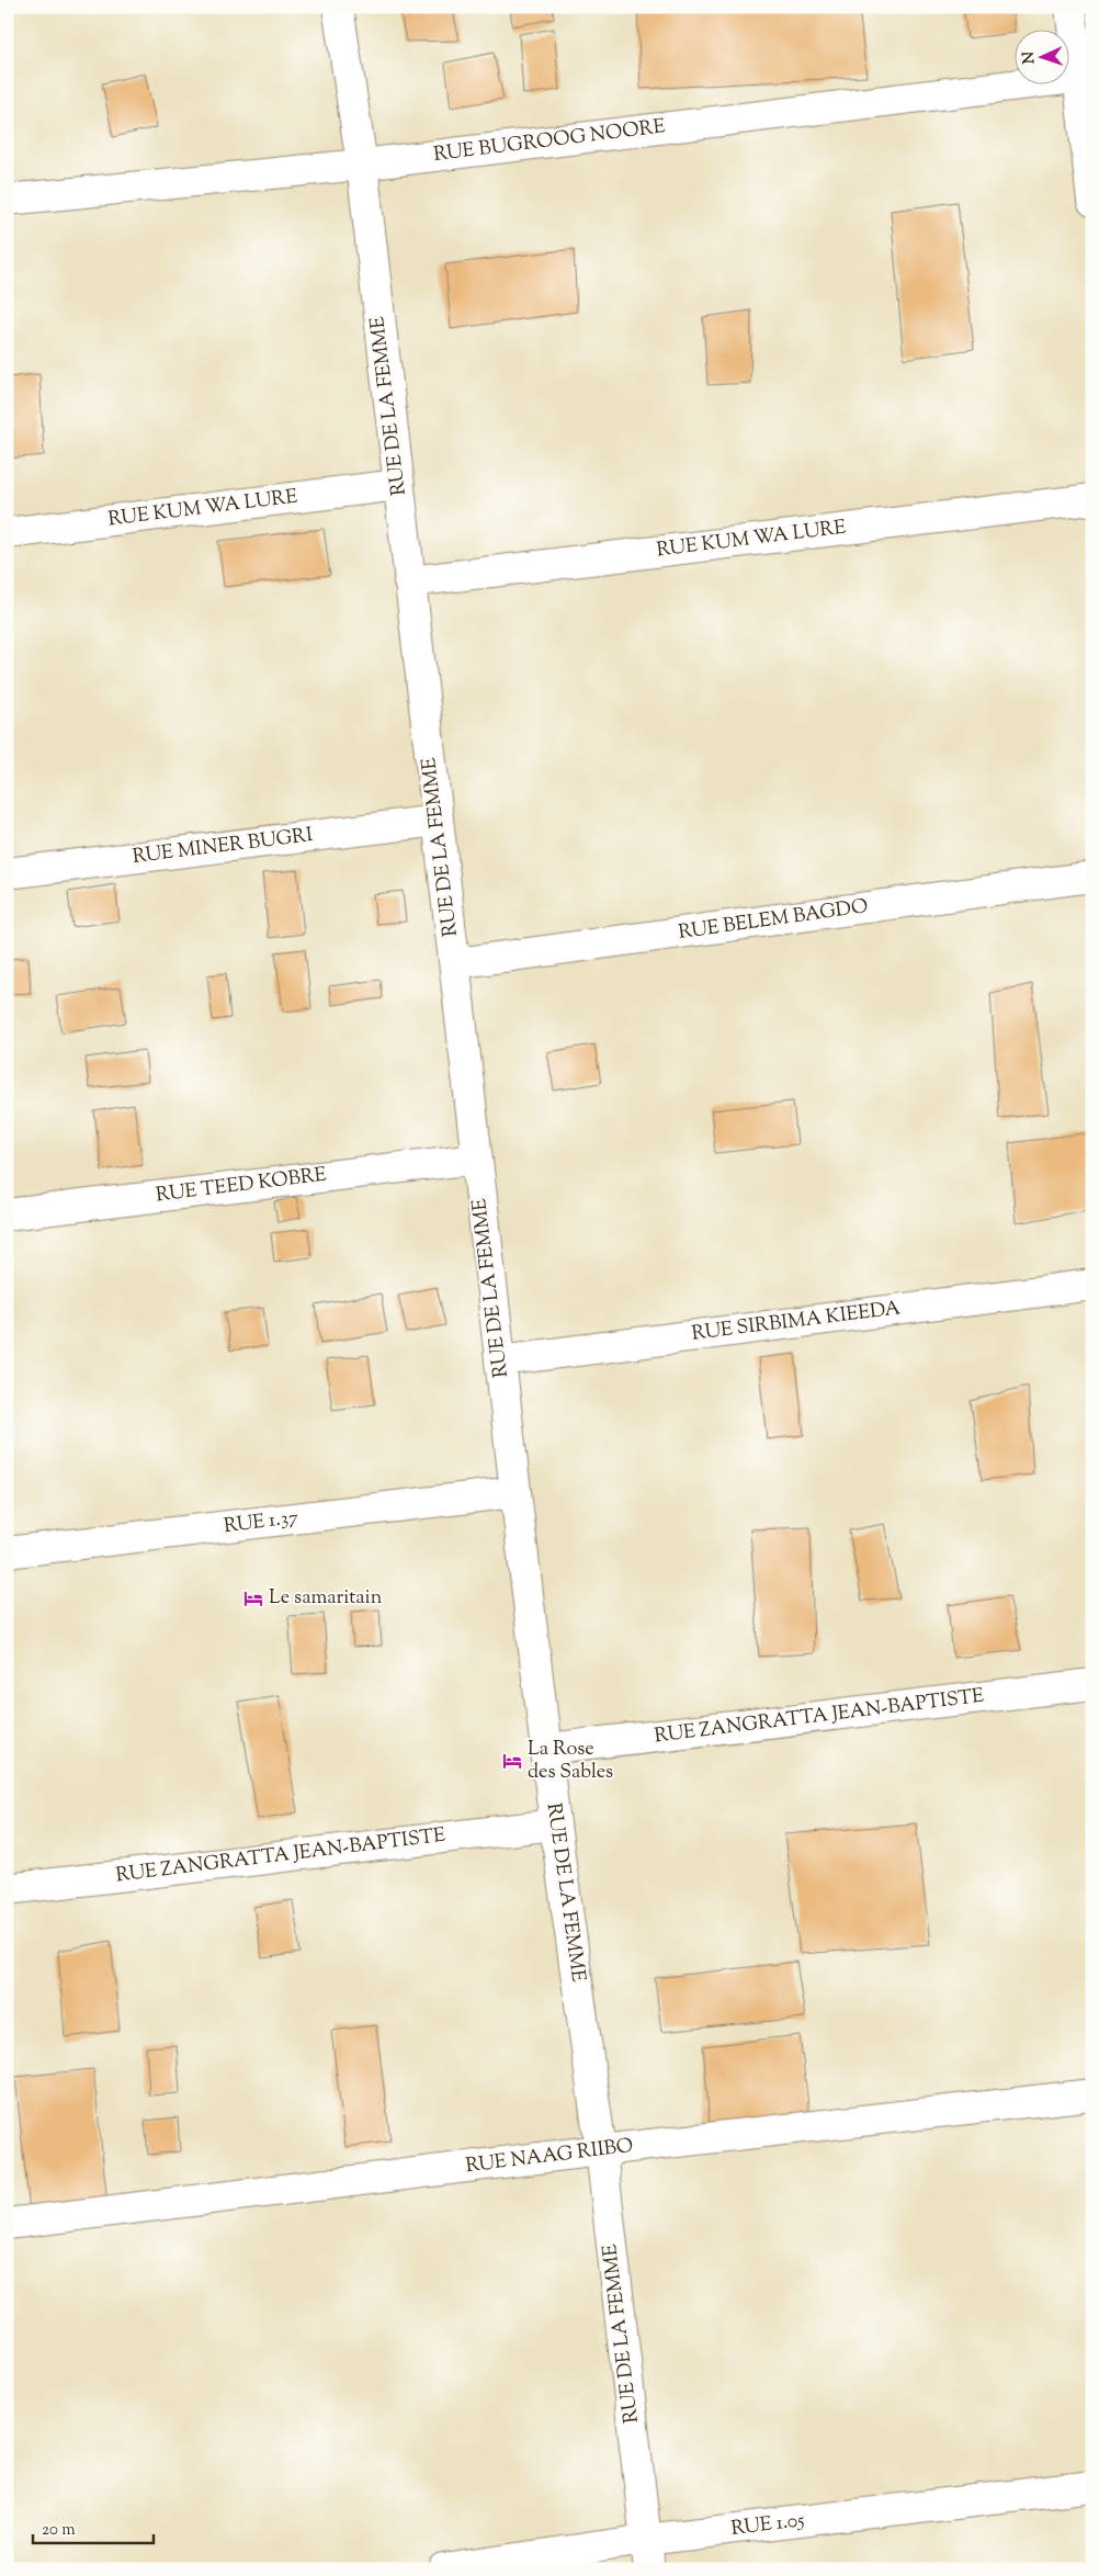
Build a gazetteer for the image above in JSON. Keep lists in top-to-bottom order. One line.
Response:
{"streets":{"street":["RUE BUGROOG NOORE","RUE DE LA FEMME","RUE KUM WA LURE","RUE MINER BUGRI","RUE BELEM BAGDO","RUE TEED KOBRE","RUE SIRBIMA KIEEDA","RUE 1.37","RUE ZANGRATTA JEAN-BAPTISTE","RUE NAAG RIIBO","RUE 1.05"]},"crossings":[["RUE BUGROOG NOORE","RUE DE LA FEMME"],["RUE DE LA FEMME","RUE KUM WA LURE"],["RUE DE LA FEMME","RUE MINER BUGRI"],["RUE DE LA FEMME","RUE BELEM BAGDO"],["RUE DE LA FEMME","RUE TEED KOBRE"],["RUE DE LA FEMME","RUE SIRBIMA KIEEDA"],["RUE DE LA FEMME","RUE 1.37"],["RUE DE LA FEMME","RUE ZANGRATTA JEAN-BAPTISTE"],["RUE DE LA FEMME","RUE NAAG RIIBO"],["RUE DE LA FEMME","RUE 1.05"]],"places":{"hotel":["Le samaritain","La Rose des Sables"]},"scale_bar":"20 m","north":"left"}
